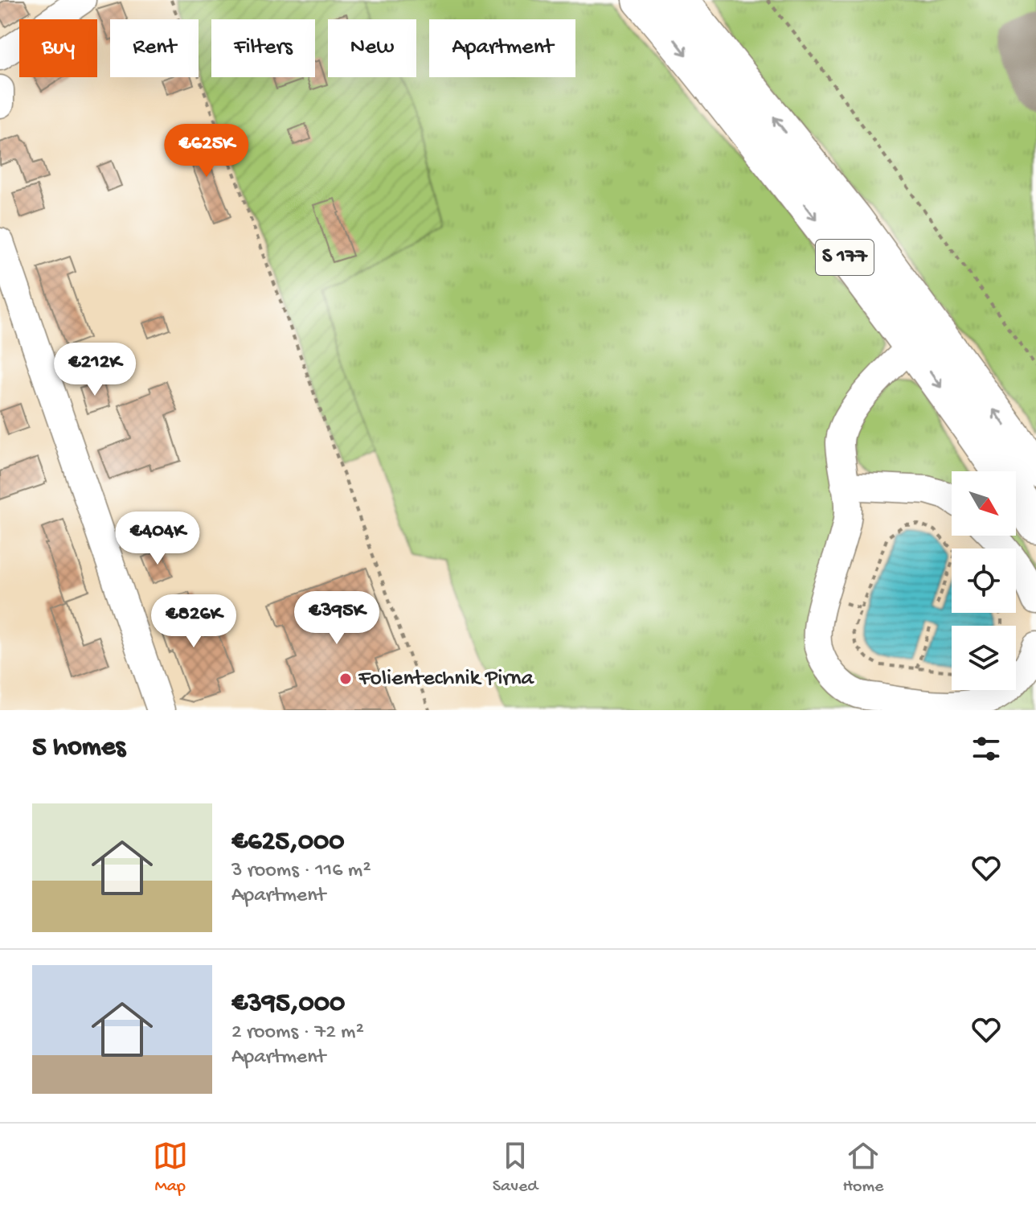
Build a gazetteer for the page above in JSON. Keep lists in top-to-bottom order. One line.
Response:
{"streets":{"highway":["S 177"]},"places":["Folientechnik Pirna"],"north":"bottom right","page":{"chip":["Buy","Rent","Filters","New","Apartment"],"price":["€625K","€212K","€404K","€395K","€826K"],"heading":"5 homes","list":[{"name":"€625,000","note":"3 rooms · 116 m² · Apartment"},{"name":"€395,000","note":"2 rooms · 72 m² · Apartment"}],"tabs":["Map","Saved","Home"]}}
